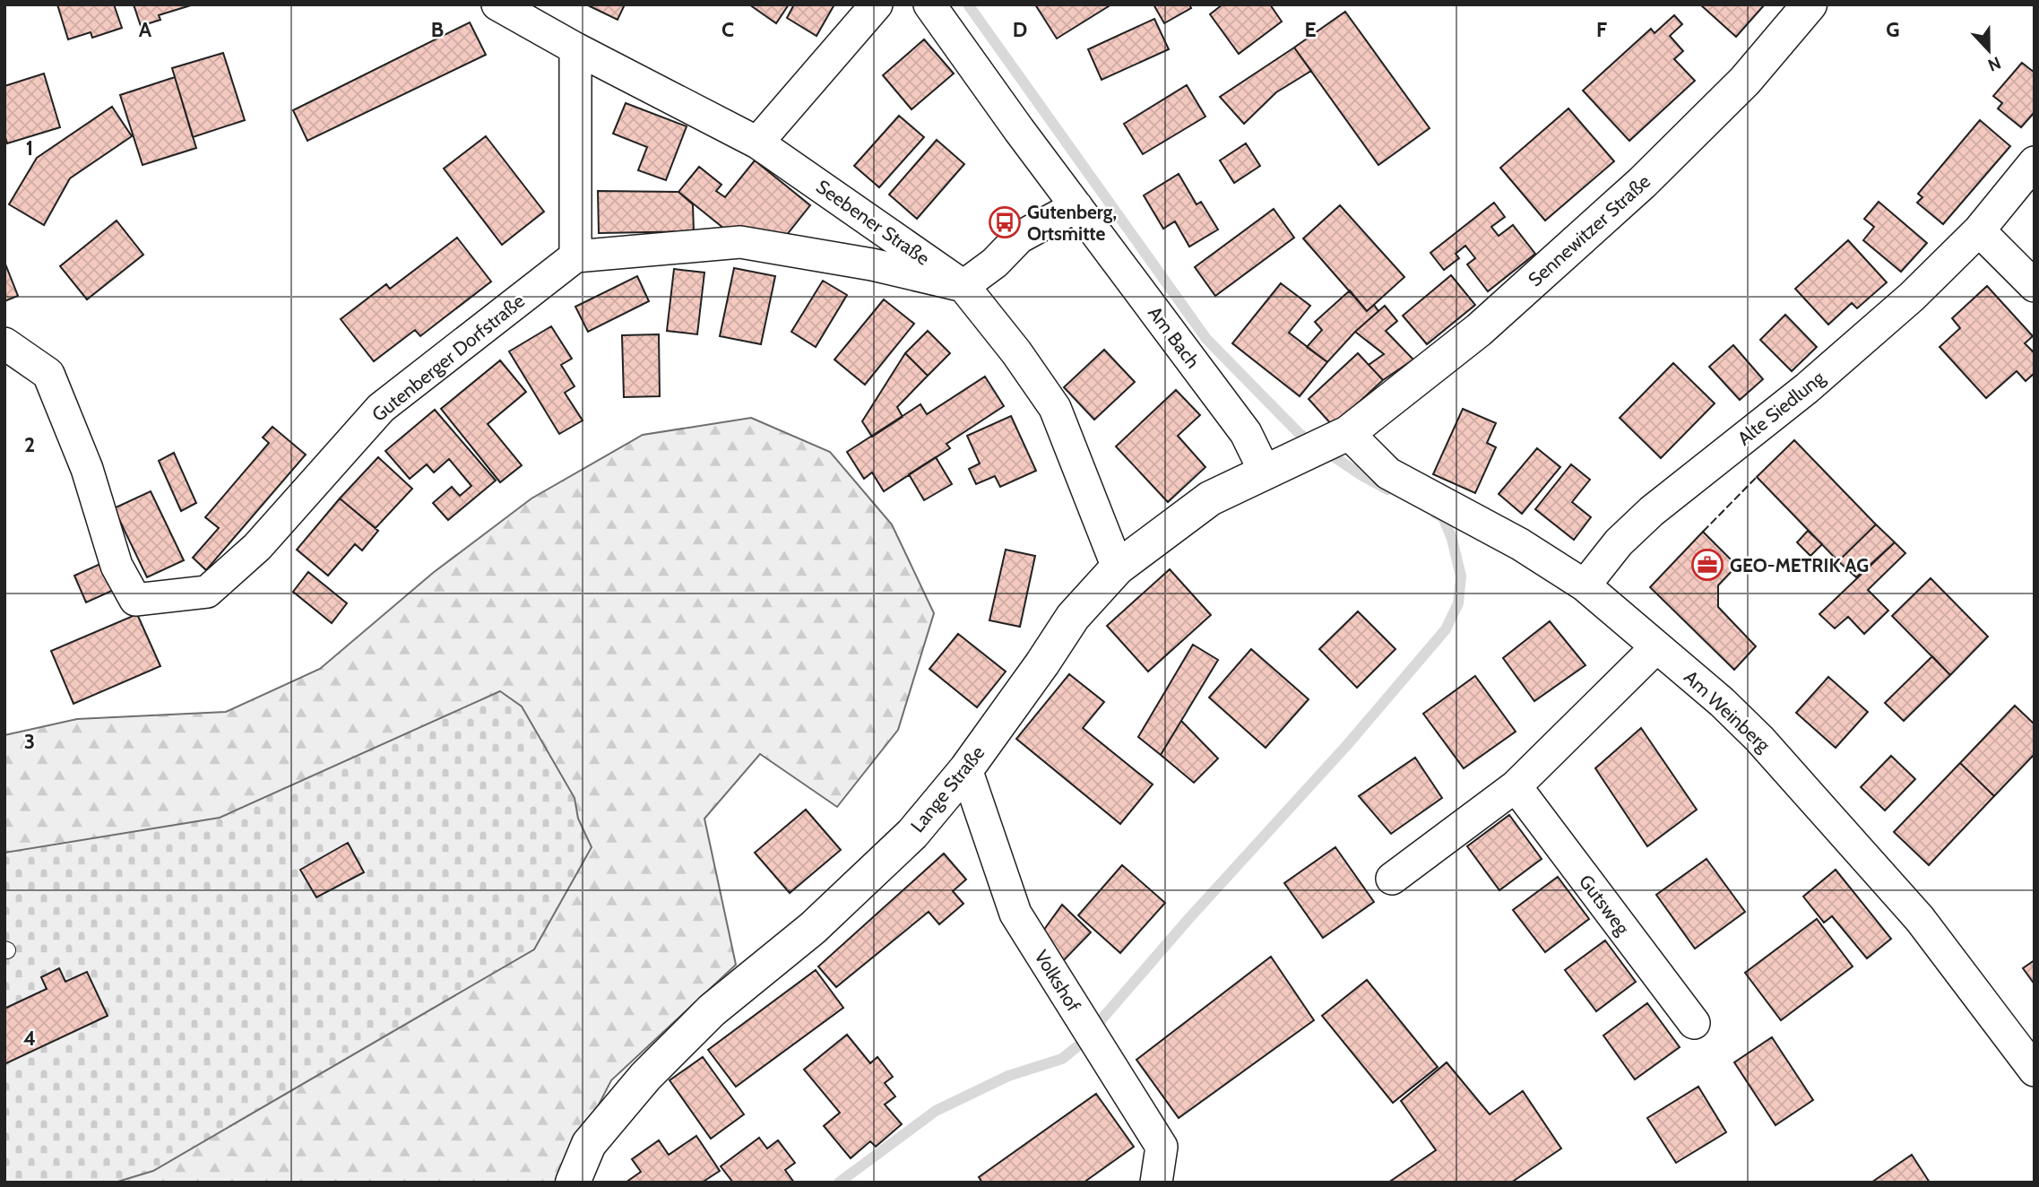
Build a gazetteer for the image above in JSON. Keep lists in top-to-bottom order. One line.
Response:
{"streets":{"street":["Seebener Straße","Sennewitzer Straße","Am Bach","Gutenberger Dorfstraße","Alte Siedlung","Am Weinberg","Lange Straße","Gutsweg","Volkshof"]},"crossings":[["Seebener Straße","Lange Straße"],["Sennewitzer Straße","Am Weinberg"],["Sennewitzer Straße","Lange Straße"],["Am Bach","Lange Straße"],["Alte Siedlung","Am Weinberg"],["Am Weinberg","Lange Straße"],["Lange Straße","Volkshof"]],"places":{"bus stop":["Gutenberg, Ortsmitte"],"office":["GEO-METRIK AG"]},"north":"bottom","grid":{"columns":["A","B","C","D","E","F","G"],"rows":["1","2","3","4"]}}
